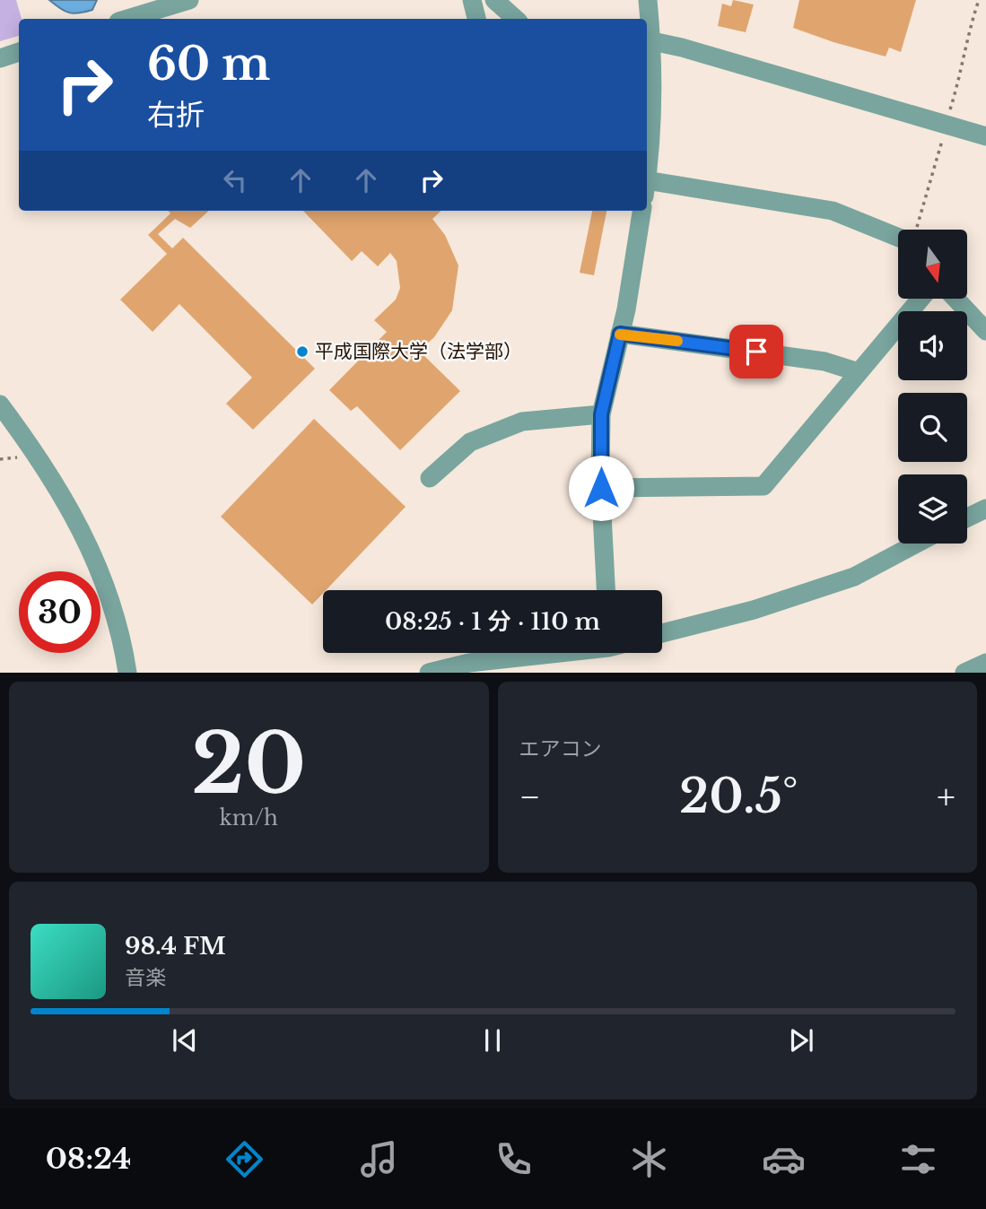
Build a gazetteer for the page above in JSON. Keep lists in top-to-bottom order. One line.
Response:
{"places":["平成国際大学（法学部）"],"north":"bottom","page":{"turn":["60 m","右折"],"limit":"30","trip":"08:25 · 1 分 · 110 m","tile":[["20","km/h"],"エアコン"],"heat":["−","20.5°","+"],"song":["98.4 FM","音楽"],"tabs":"08:24"}}
